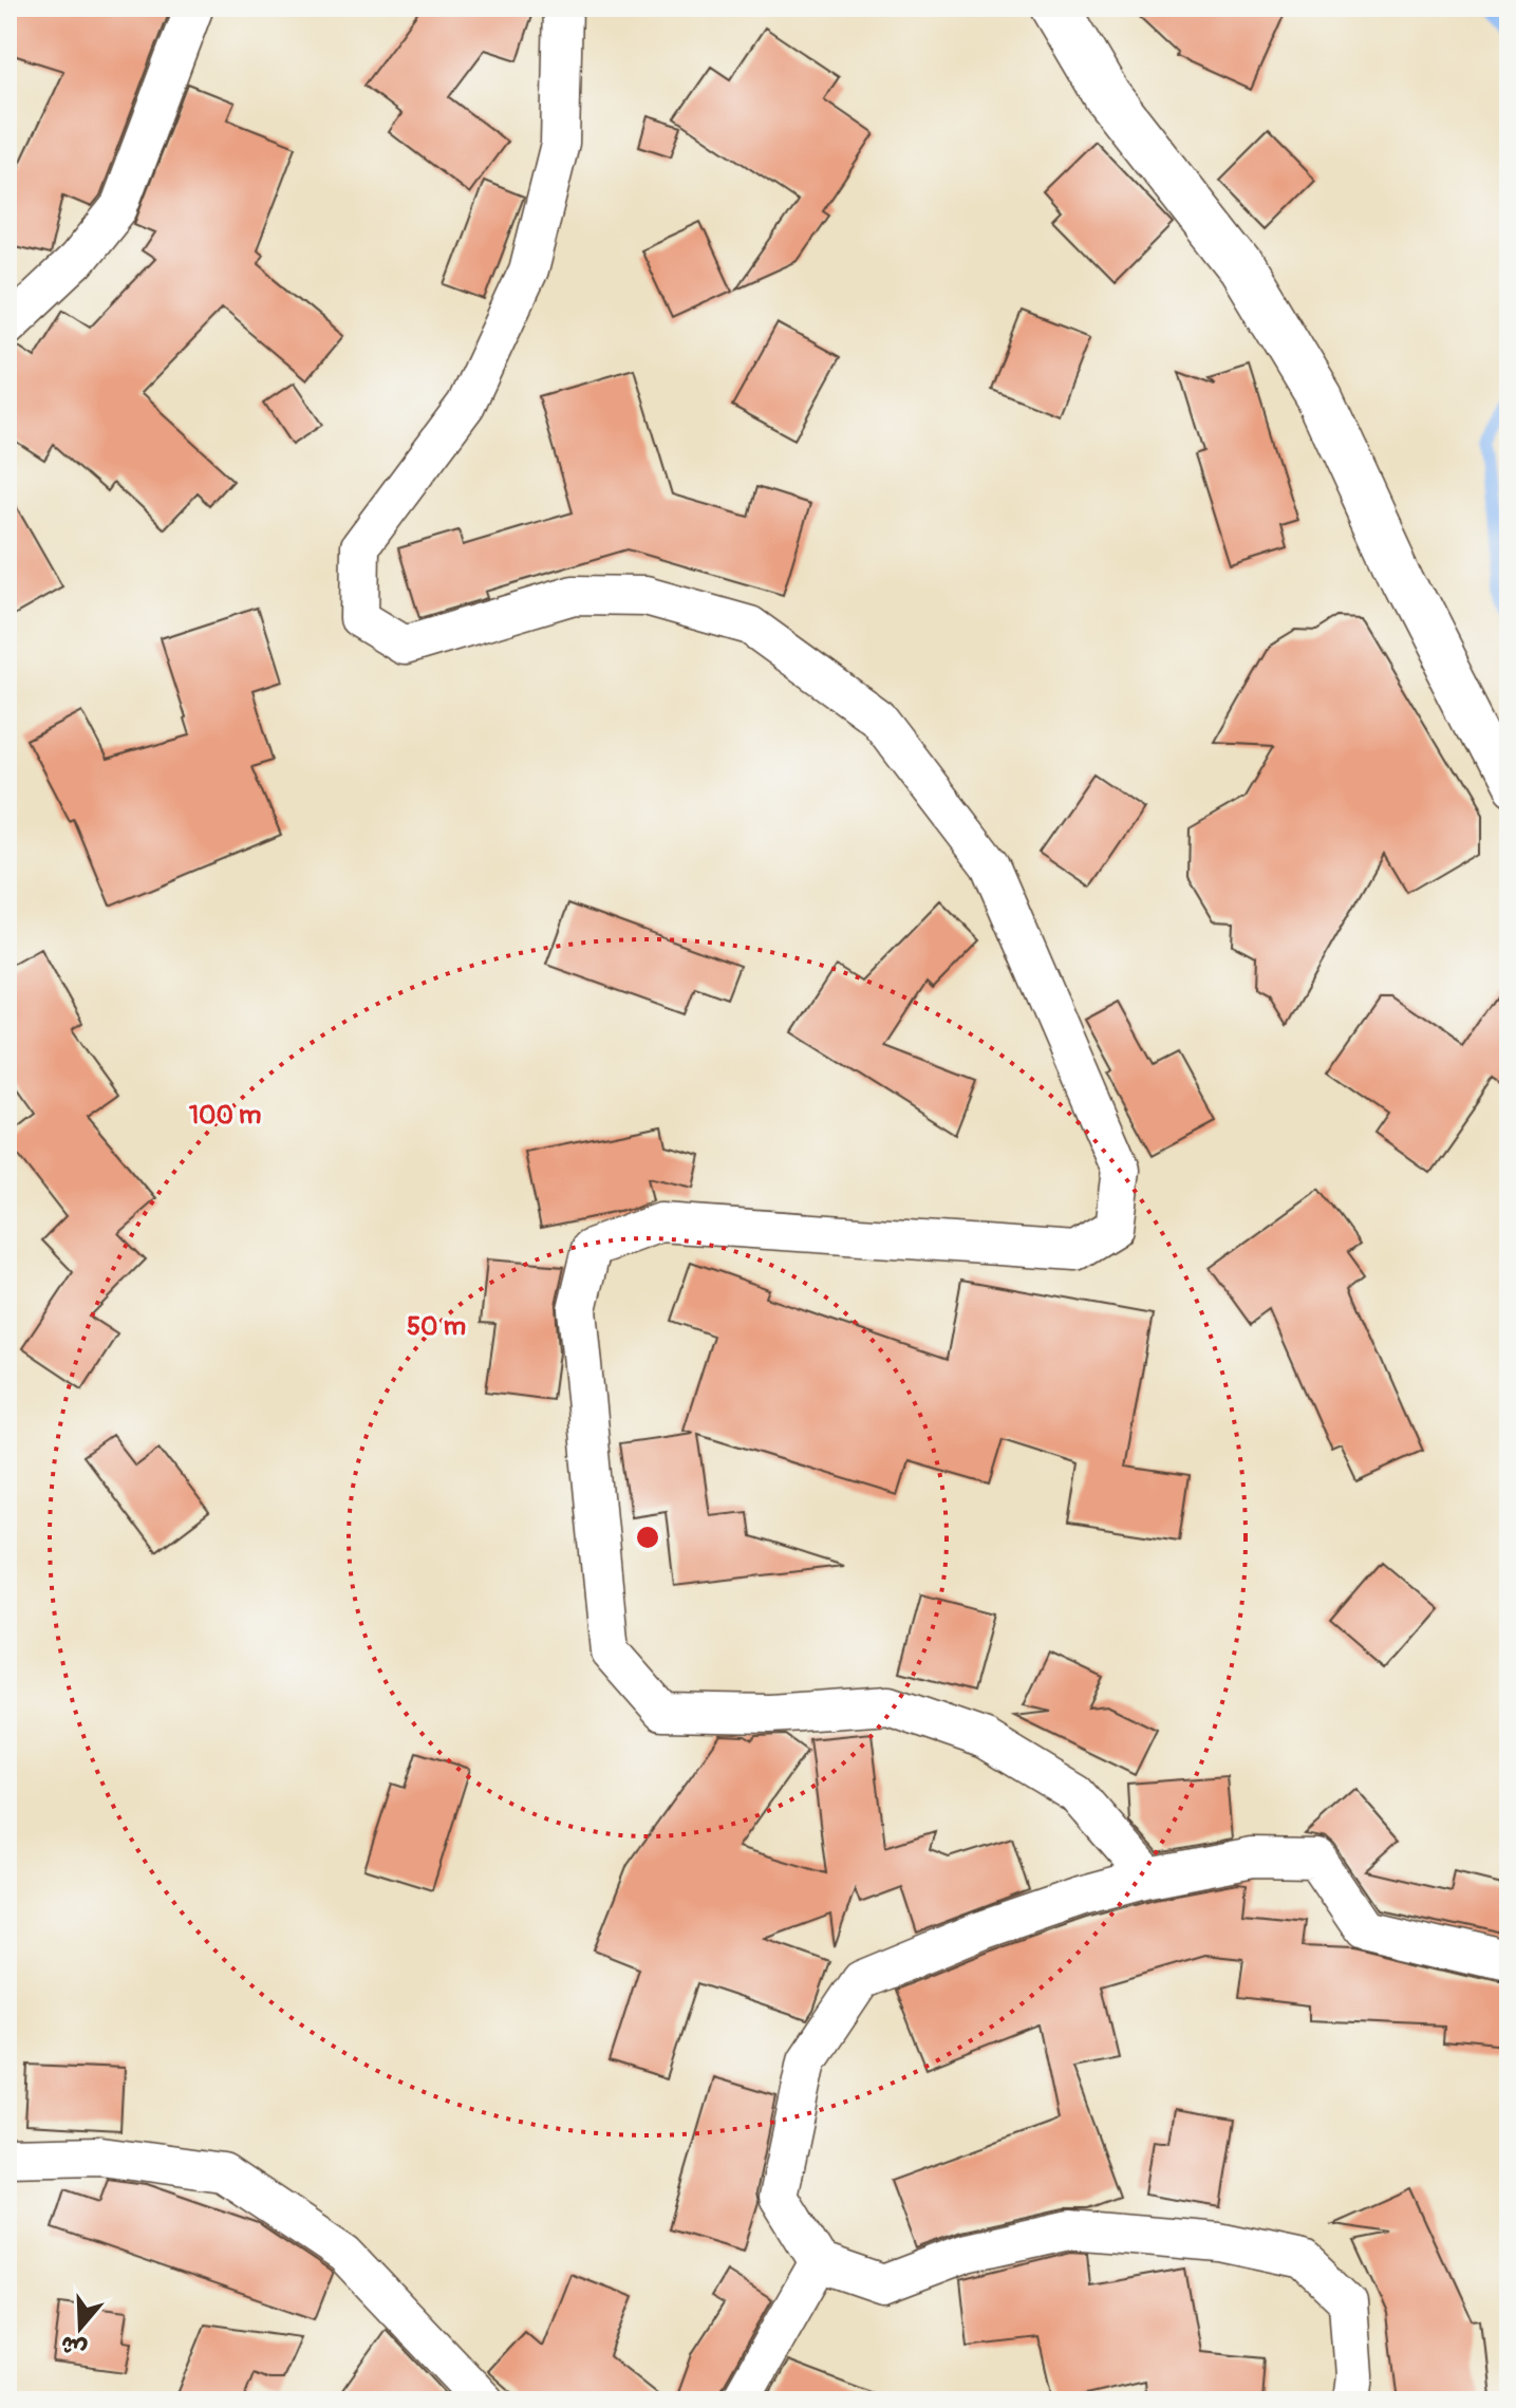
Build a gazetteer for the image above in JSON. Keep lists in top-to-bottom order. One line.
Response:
{"north":"bottom","rings":["100 m","50 m"]}
